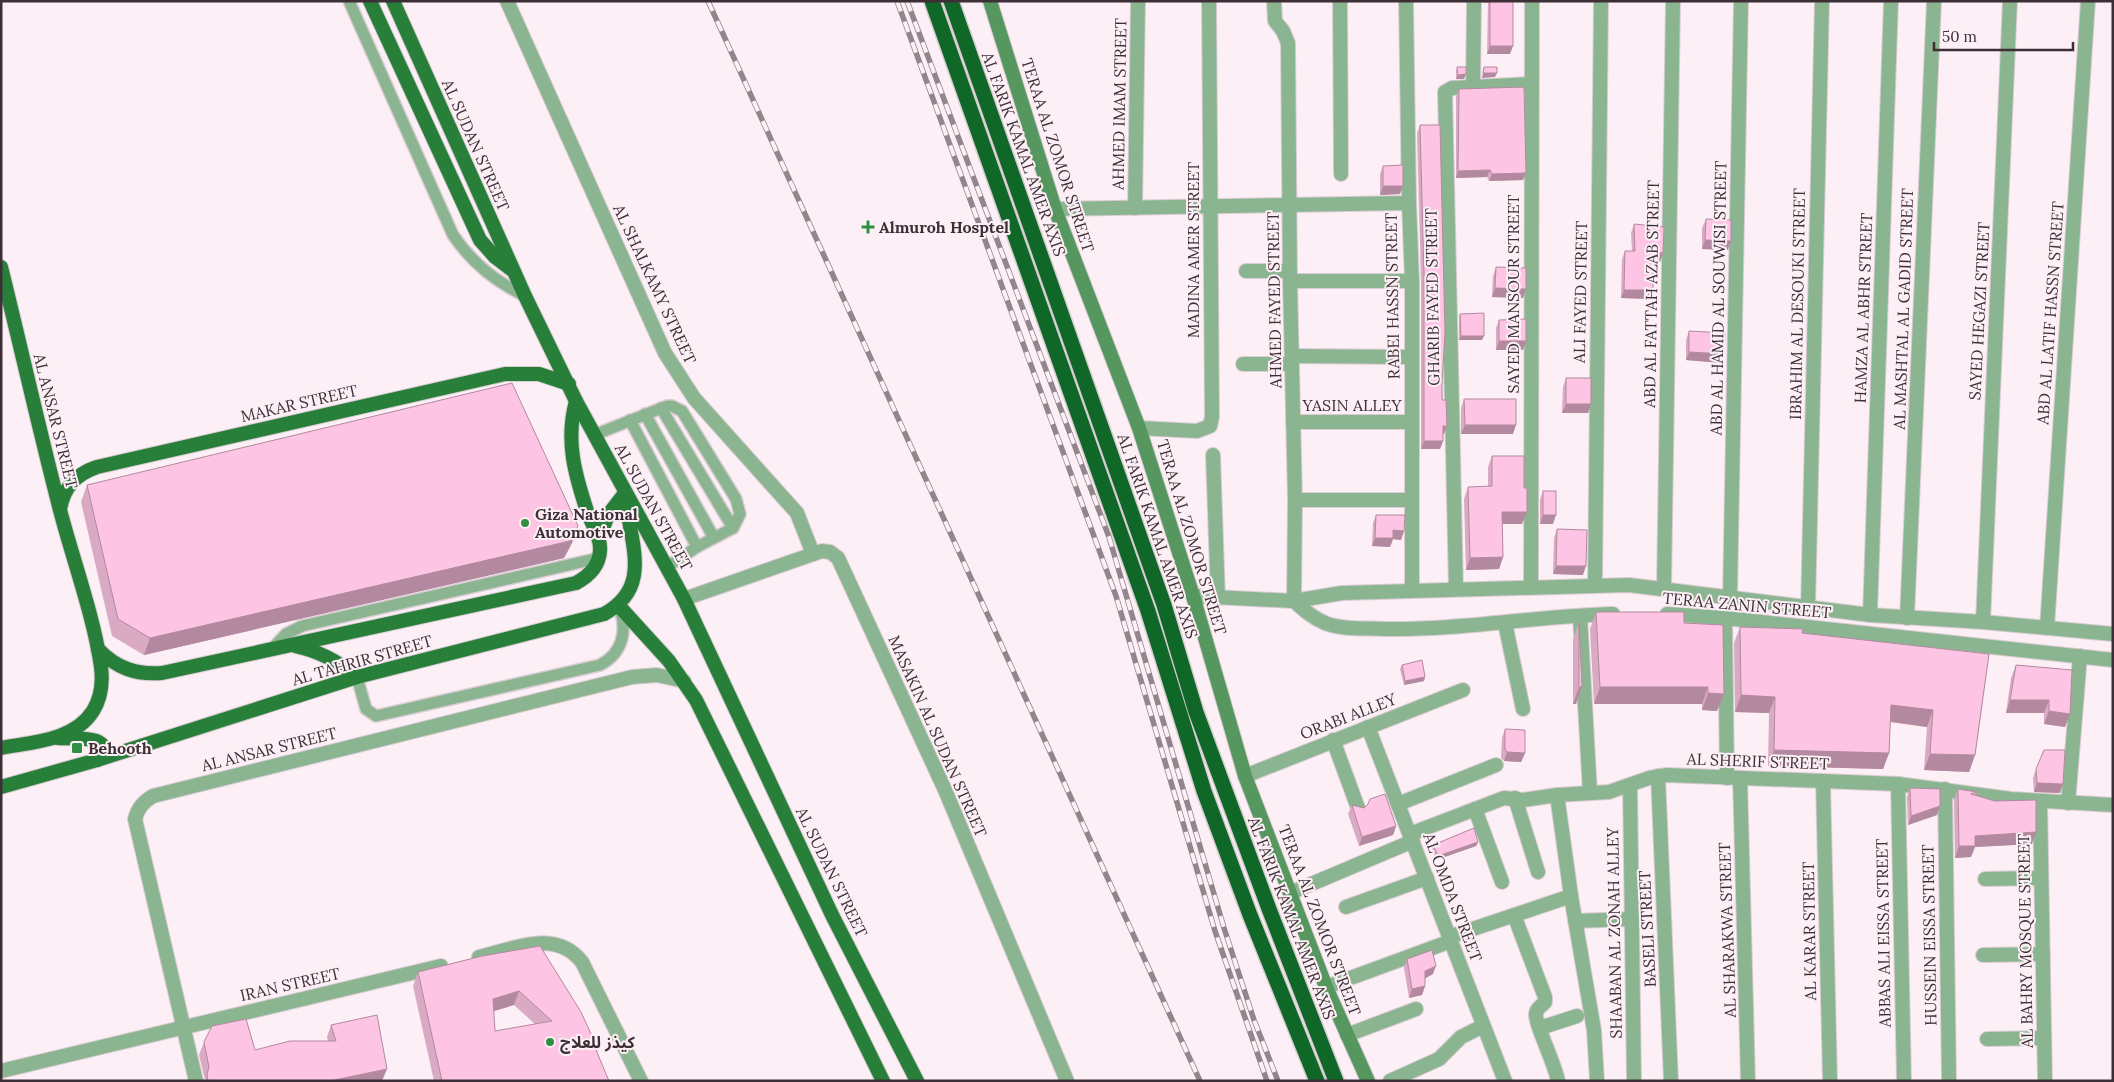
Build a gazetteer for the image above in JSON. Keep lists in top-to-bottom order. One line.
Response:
{"streets":{"highway":["AL FARIK KAMAL AMER AXIS"],"main road":["AL SUDAN STREET","TERAA AL ZOMOR STREET","MAKAR STREET","AL ANSAR STREET","AL TAHRIR STREET"],"street":["AHMED IMAM STREET","MADINA AMER STREET","AL SHALKAMY STREET","ALI FAYED STREET","SAYED MANSOUR STREET","ABD AL FATTAH AZAB STREET","RABEI HASSN STREET","GHARIB FAYED STREET","ABD AL HAMID AL SOUWISI STREET","AHMED FAYED STREET","IBRAHIM AL DESOUKI STREET","HAMZA AL ABHR STREET","AL MASHTAL AL GADID STREET","SAYED HEGAZI STREET","ABD AL LATIF HASSN STREET","YASIN ALLEY","TERAA ZANIN STREET","ORABI ALLEY","MASAKIN AL SUDAN STREET","AL SHERIF STREET","AL OMDA STREET","BASELI STREET","AL SHARAKWA STREET","AL KARAR STREET","SHAABAN AL ZONAH ALLEY","ABBAS ALI EISSA STREET","HUSSEIN EISSA STREET","AL BAHRY MOSQUE STREET","IRAN STREET"]},"crossings":[["AL SUDAN STREET","MAKAR STREET"],["AL SUDAN STREET","MASAKIN AL SUDAN STREET"],["TERAA AL ZOMOR STREET","MADINA AMER STREET"],["TERAA AL ZOMOR STREET","TERAA ZANIN STREET"],["TERAA AL ZOMOR STREET","ORABI ALLEY"],["TERAA AL ZOMOR STREET","AL SHERIF STREET"],["AL SHALKAMY STREET","MASAKIN AL SUDAN STREET"],["ALI FAYED STREET","TERAA ZANIN STREET"],["SAYED MANSOUR STREET","GHARIB FAYED STREET"],["SAYED MANSOUR STREET","TERAA ZANIN STREET"],["ABD AL FATTAH AZAB STREET","TERAA ZANIN STREET"],["RABEI HASSN STREET","YASIN ALLEY"],["RABEI HASSN STREET","TERAA ZANIN STREET"],["GHARIB FAYED STREET","TERAA ZANIN STREET"],["ABD AL HAMID AL SOUWISI STREET","TERAA ZANIN STREET"],["AHMED FAYED STREET","YASIN ALLEY"],["AHMED FAYED STREET","TERAA ZANIN STREET"],["IBRAHIM AL DESOUKI STREET","TERAA ZANIN STREET"],["HAMZA AL ABHR STREET","TERAA ZANIN STREET"],["AL MASHTAL AL GADID STREET","TERAA ZANIN STREET"],["SAYED HEGAZI STREET","TERAA ZANIN STREET"],["ABD AL LATIF HASSN STREET","TERAA ZANIN STREET"],["MAKAR STREET","AL ANSAR STREET"],["AL ANSAR STREET","AL TAHRIR STREET"],["AL ANSAR STREET","IRAN STREET"],["TERAA ZANIN STREET","AL SHARAKWA STREET"],["ORABI ALLEY","AL OMDA STREET"],["AL SHERIF STREET","AL OMDA STREET"],["AL SHERIF STREET","BASELI STREET"],["AL SHERIF STREET","AL SHARAKWA STREET"],["AL SHERIF STREET","AL KARAR STREET"],["AL SHERIF STREET","SHAABAN AL ZONAH ALLEY"],["AL SHERIF STREET","ABBAS ALI EISSA STREET"],["AL SHERIF STREET","HUSSEIN EISSA STREET"],["AL SHERIF STREET","AL BAHRY MOSQUE STREET"]],"places":{"health":["Almuroh Hosptel"],"other":["Giza National Automotive","كيذز للعلاج"],"transit":["Behooth"]},"scale_bar":"50 m"}
